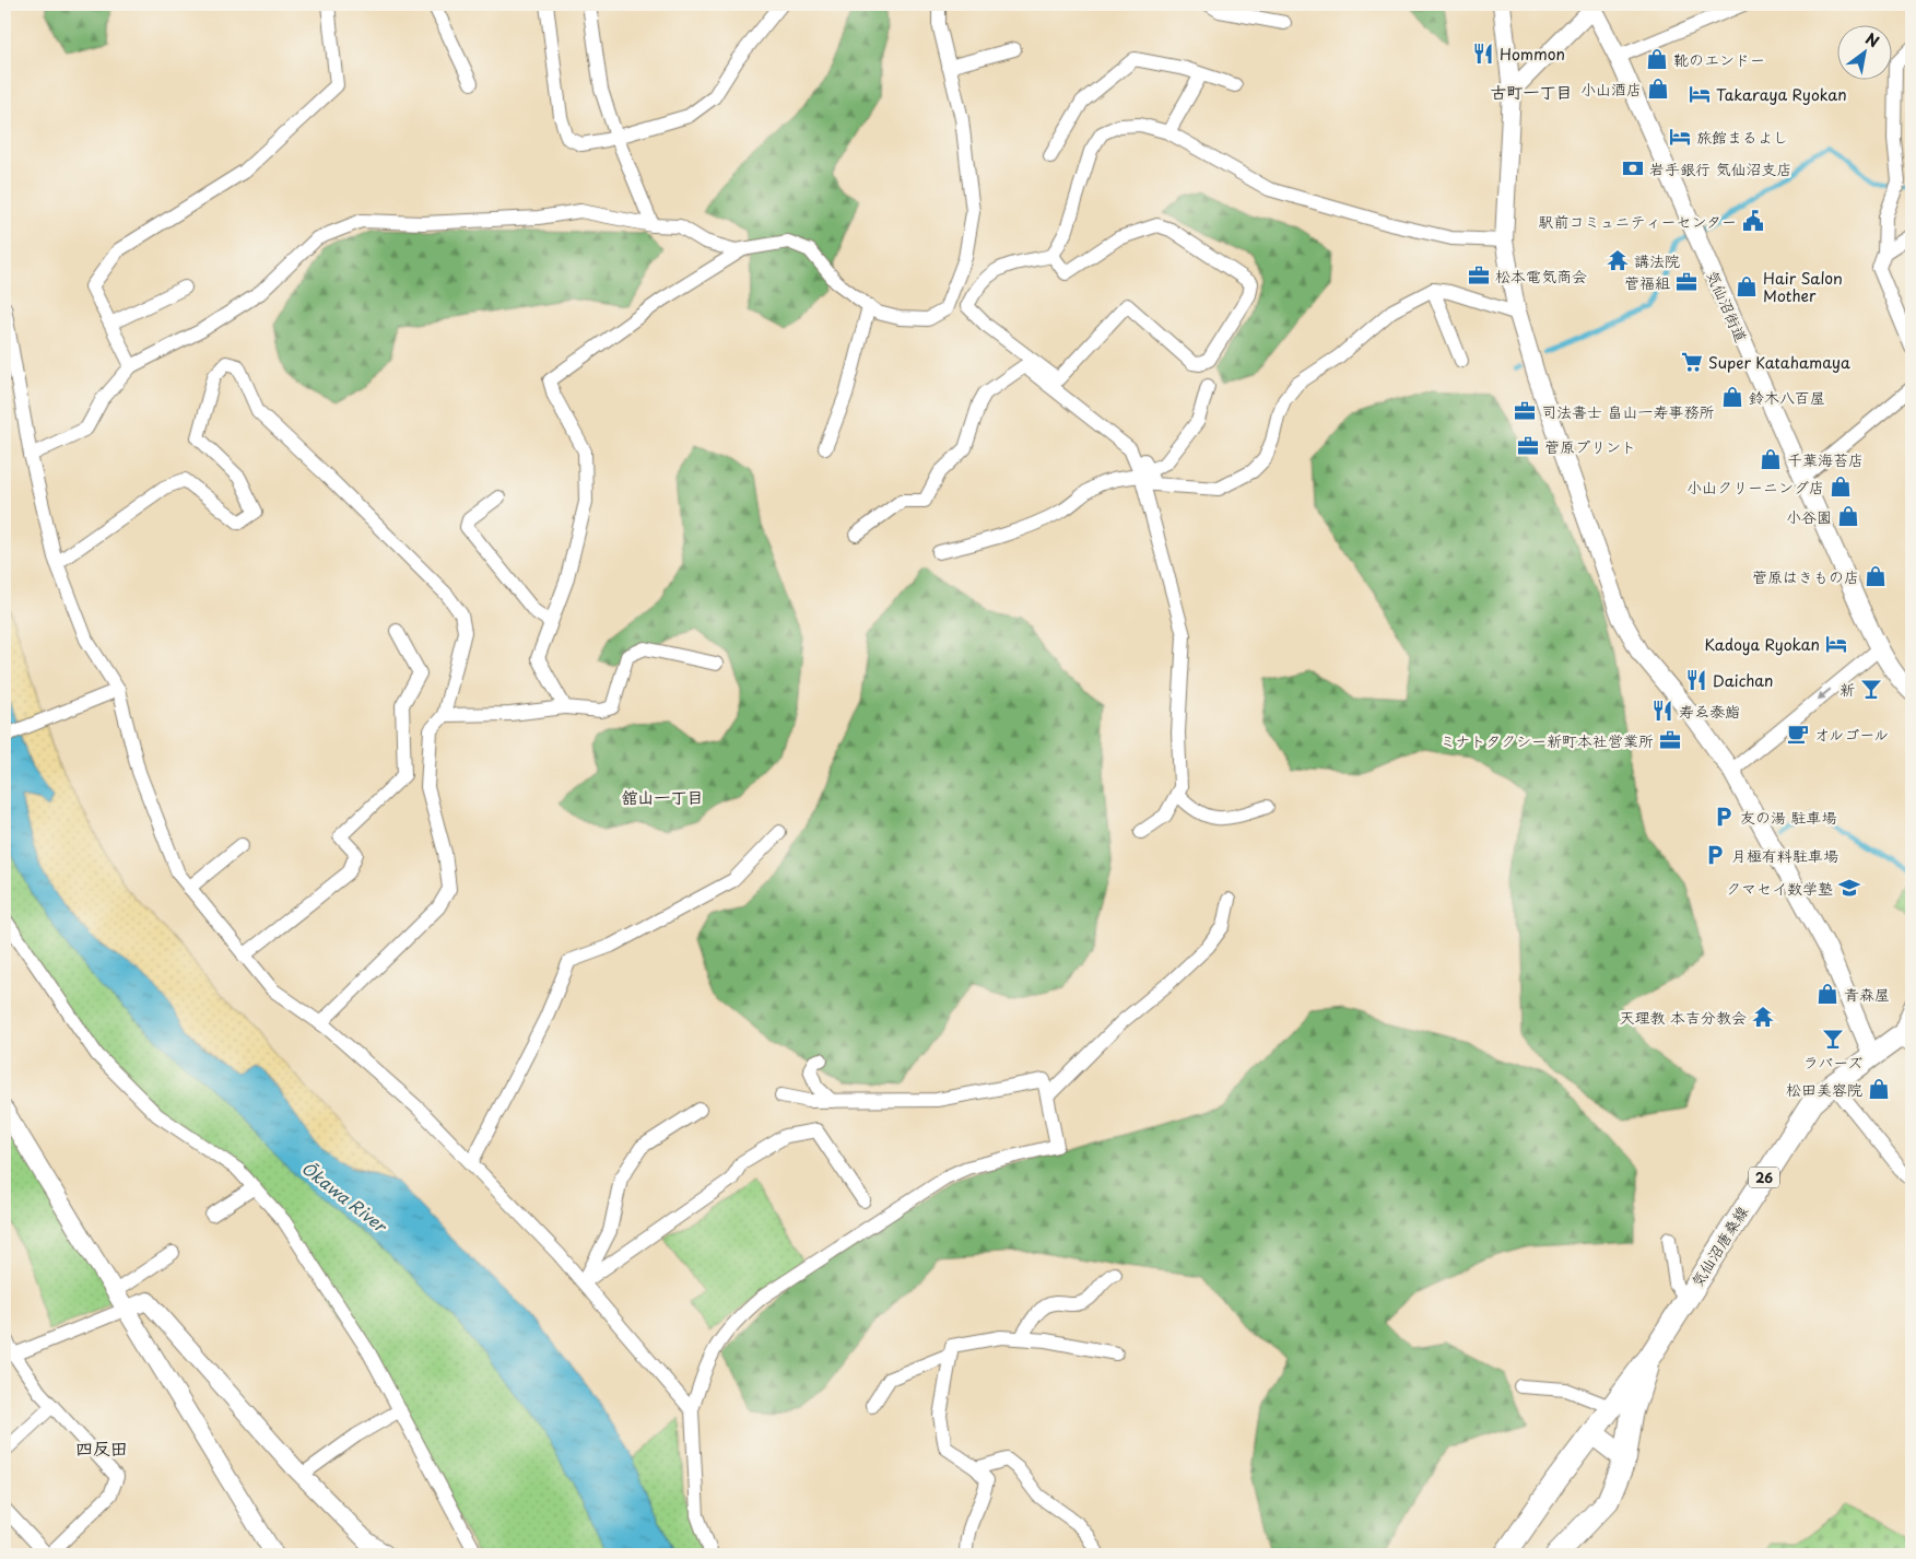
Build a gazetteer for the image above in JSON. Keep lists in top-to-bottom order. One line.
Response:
{"streets":{"main road":["26","気仙沼唐桑線"],"street":["気仙沼街道"]},"districts":["古町一丁目","舘山一丁目","四反田"],"water":["Ōkawa River"],"places":{"restaurant":["Hommon","Daichan","寿ゑ泰鮨"],"shop":["靴のエンドー","小山酒店","Hair Salon Mother","鈴木八百屋","千葉海苔店","小山クリーニング店","小谷園","菅原はきもの店","青森屋","松田美容院"],"hotel":["Takaraya Ryokan","旅館まるよし","Kadoya Ryokan"],"bank":["岩手銀行 気仙沼支店"],"public building":["駅前コミュニティーセンター"],"temple":["講法院","天理教 本吉分教会"],"office":["松本電気商会","菅福組","司法書士 畠山一寿事務所","菅原プリント","ミナトタクシー新町本社営業所"],"supermarket":["Super Katahamaya"],"bar":["新","ラバーズ"],"cafe":["オルゴール"],"parking":["友の湯 駐車場","月極有料駐車場"],"school or university":["クマセイ数学塾"]},"north":"top right"}
